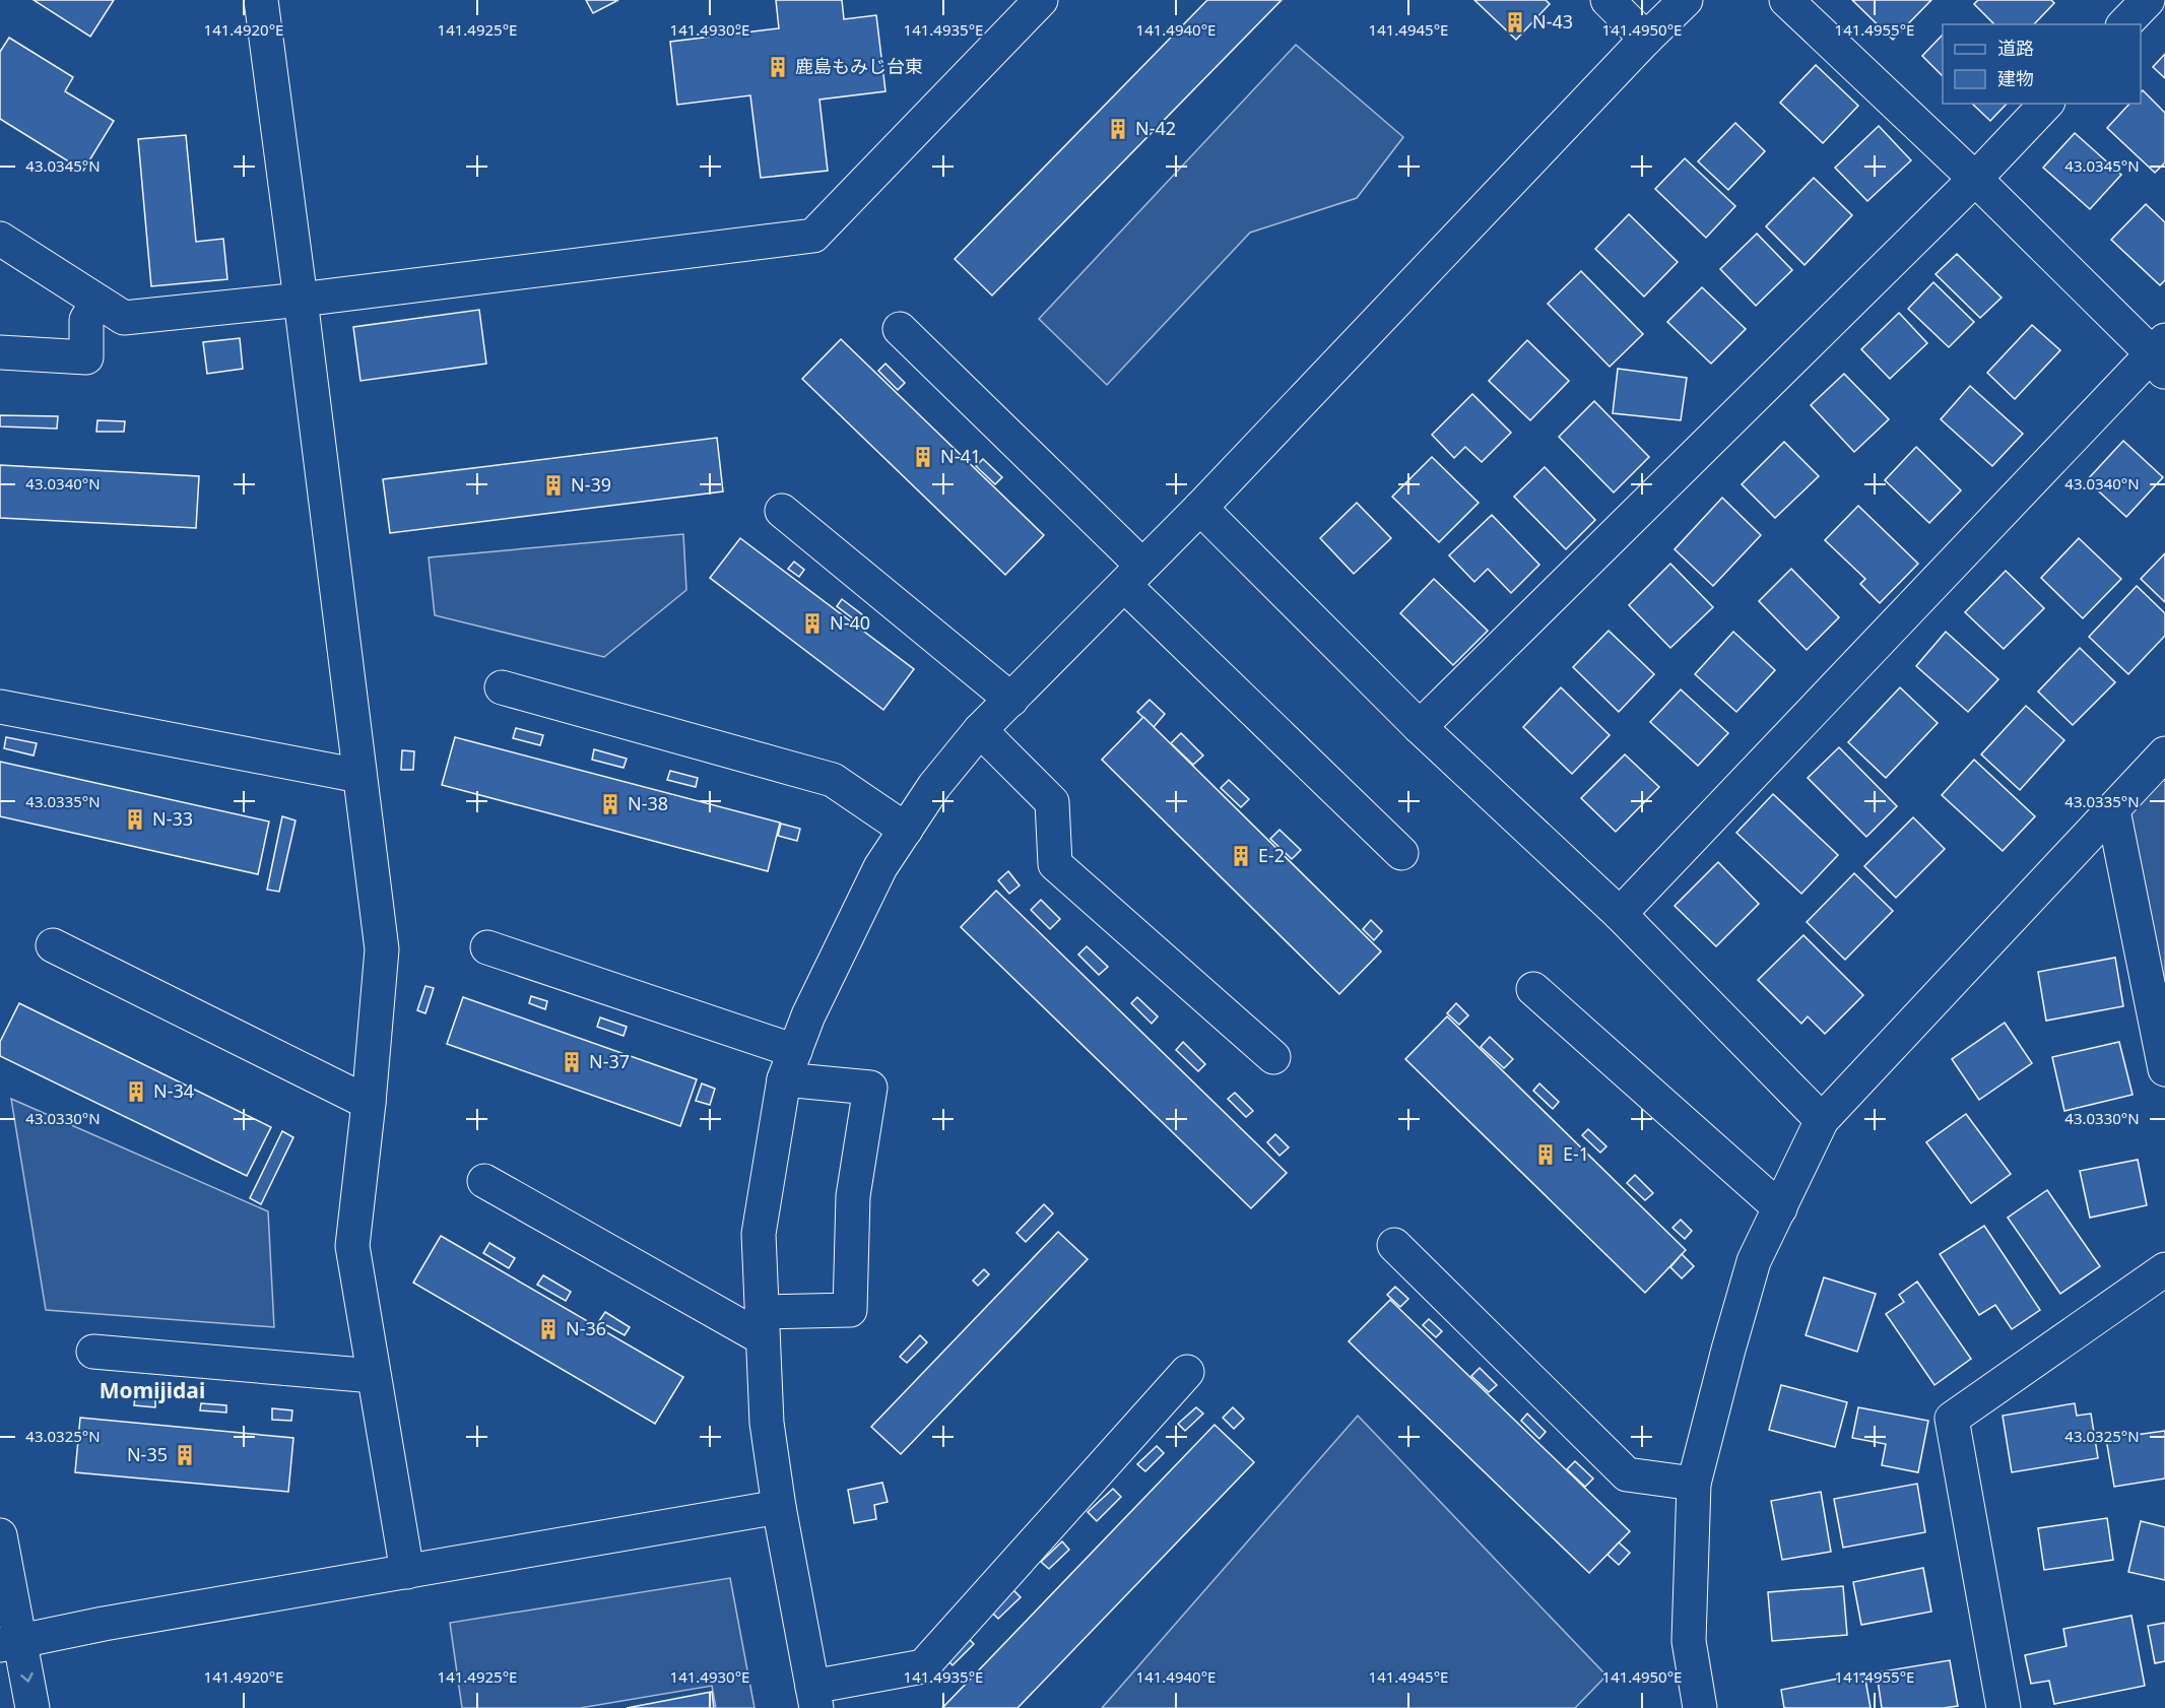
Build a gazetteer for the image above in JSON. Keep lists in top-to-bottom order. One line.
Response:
{"districts":["Momijidai"],"places":{"building":["N-43","鹿島もみじ台東","N-42","N-41","N-39","N-40","N-38","N-33","E-2","N-37","N-34","E-1","N-36","N-35"]},"legend":["道路","建物"],"coordinates":["141.4920°E","141.4925°E","141.4930°E","141.4935°E","141.4940°E","141.4945°E","141.4950°E","141.4955°E","43.0345°N","43.0340°N","43.0335°N","43.0330°N","43.0325°N"]}
